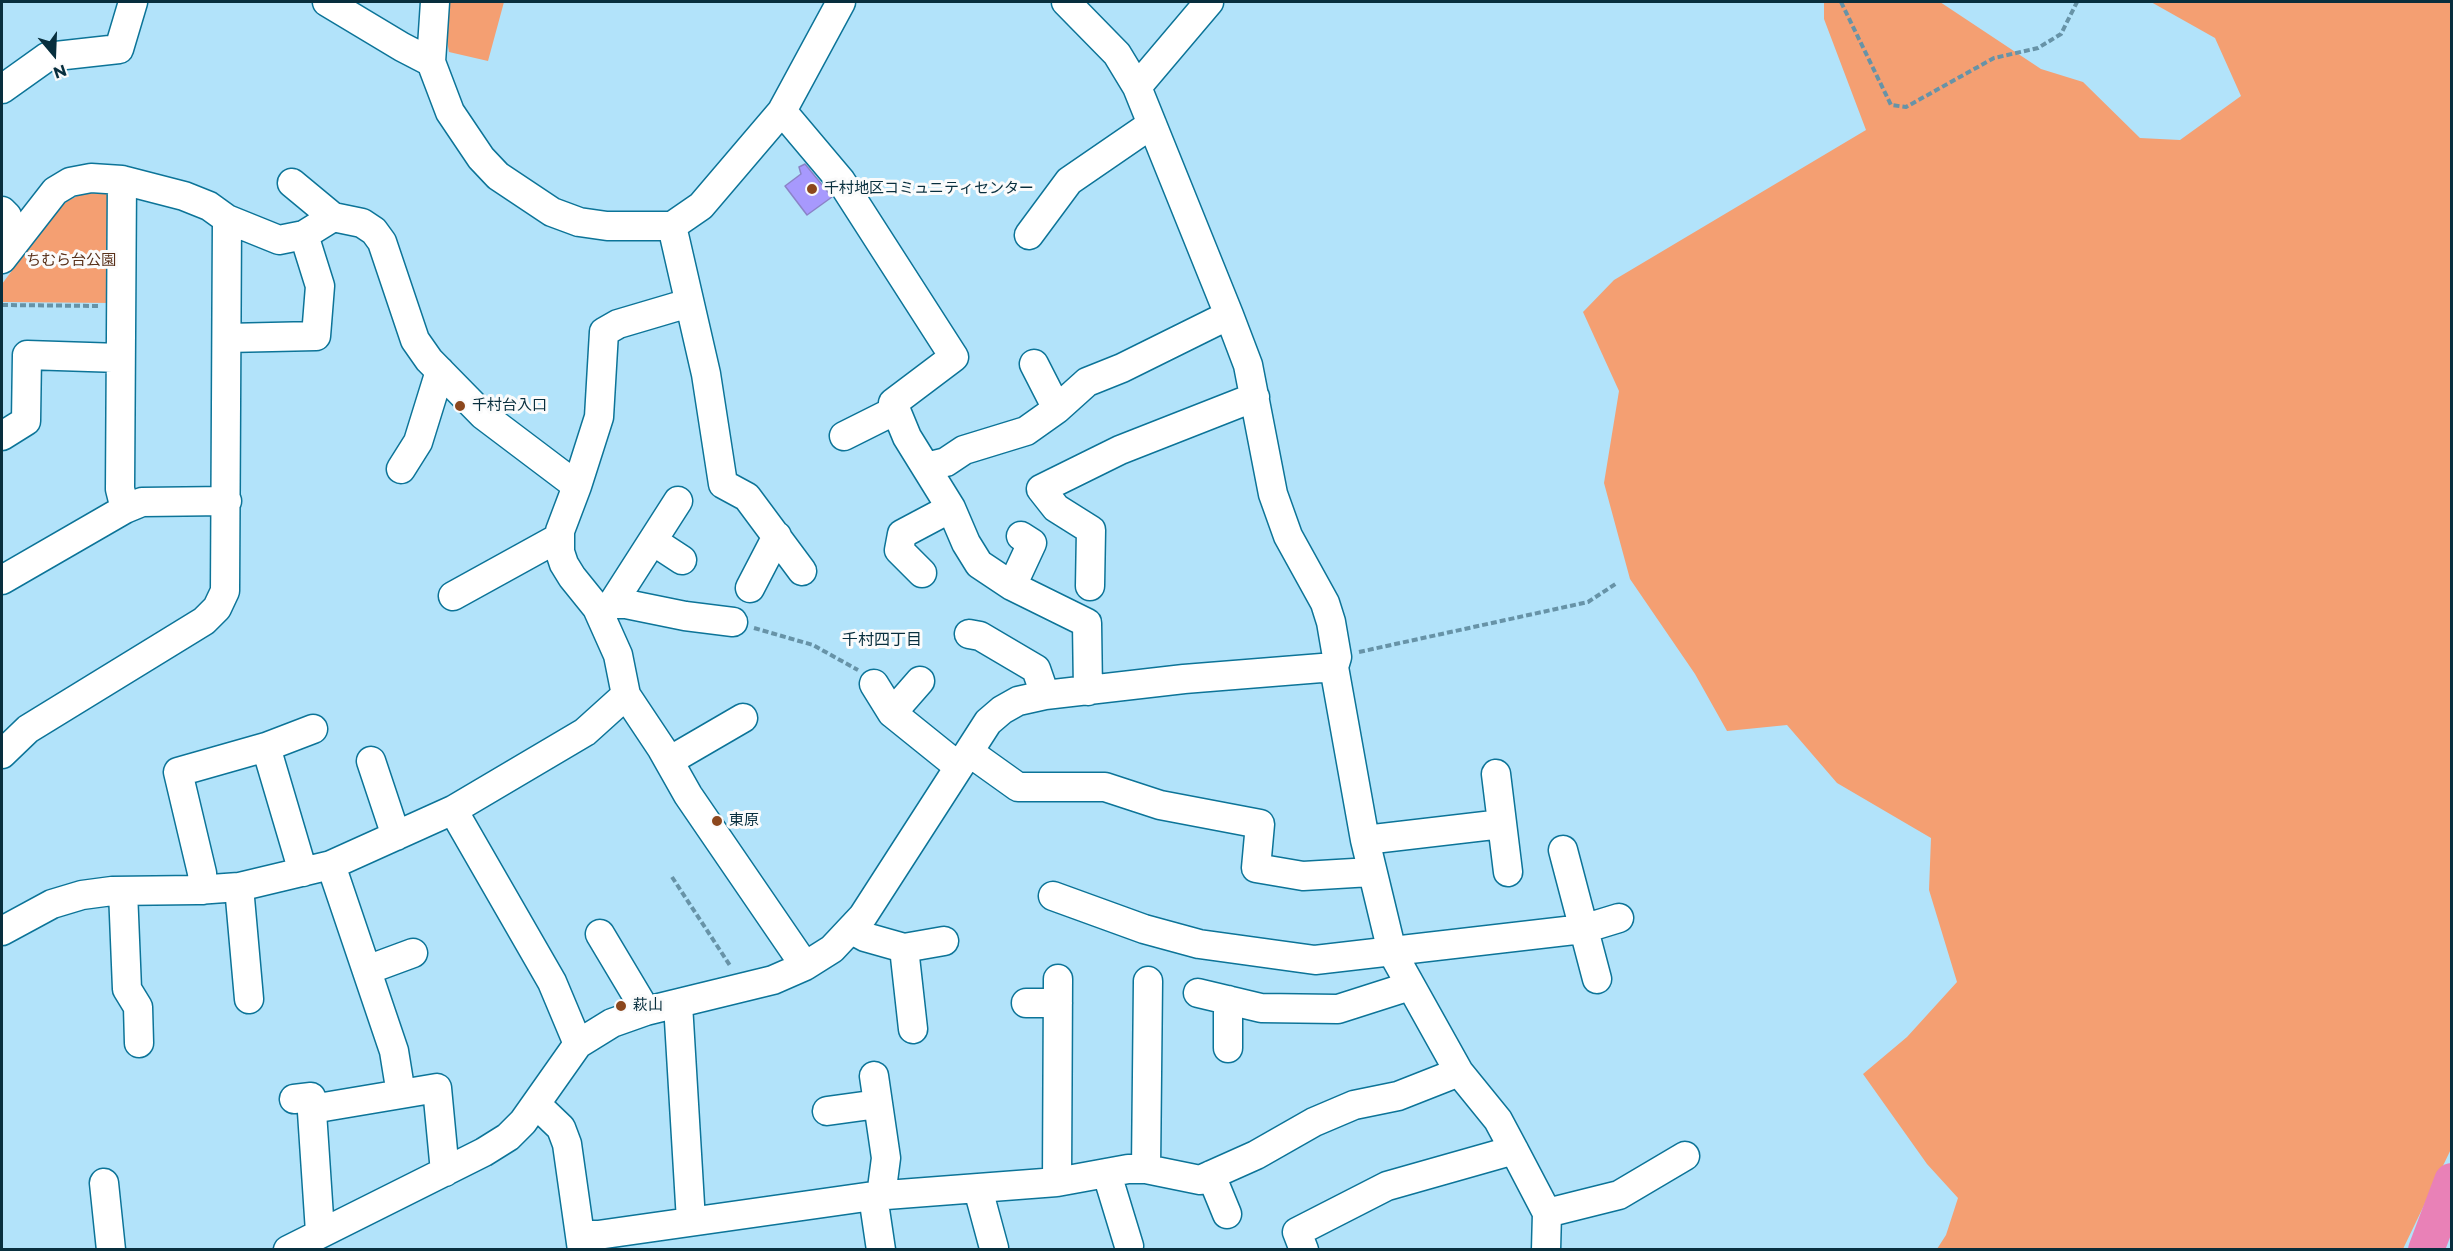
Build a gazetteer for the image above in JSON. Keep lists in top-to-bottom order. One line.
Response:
{"districts":["千村四丁目"],"parks":["ちむら台公園"],"places":["千村地区コミュニティセンター","千村台入口","東原","萩山"],"north":"bottom"}
